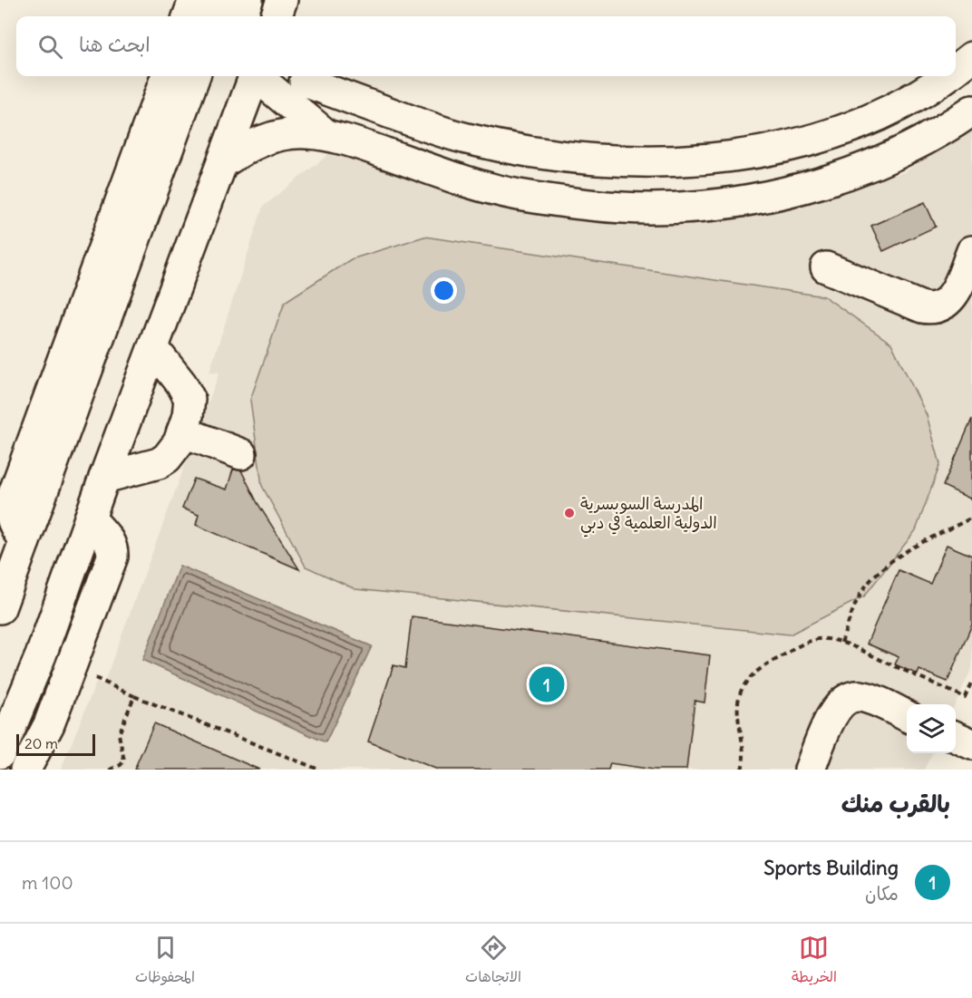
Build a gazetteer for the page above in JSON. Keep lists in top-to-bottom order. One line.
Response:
{"places":["المدرسة السويسرية الدولية العلمية في دبي"],"scale_bar":"20 m","page":{"search":"ابحث هنا","pins":"1","scale":"20 m","heading":"بالقرب منك","list":[{"mark":"1","name":"Sports Building","note":"مكان","value":"100 m"}],"nav":["الخريطة","الاتجاهات","المحفوظات"]}}
